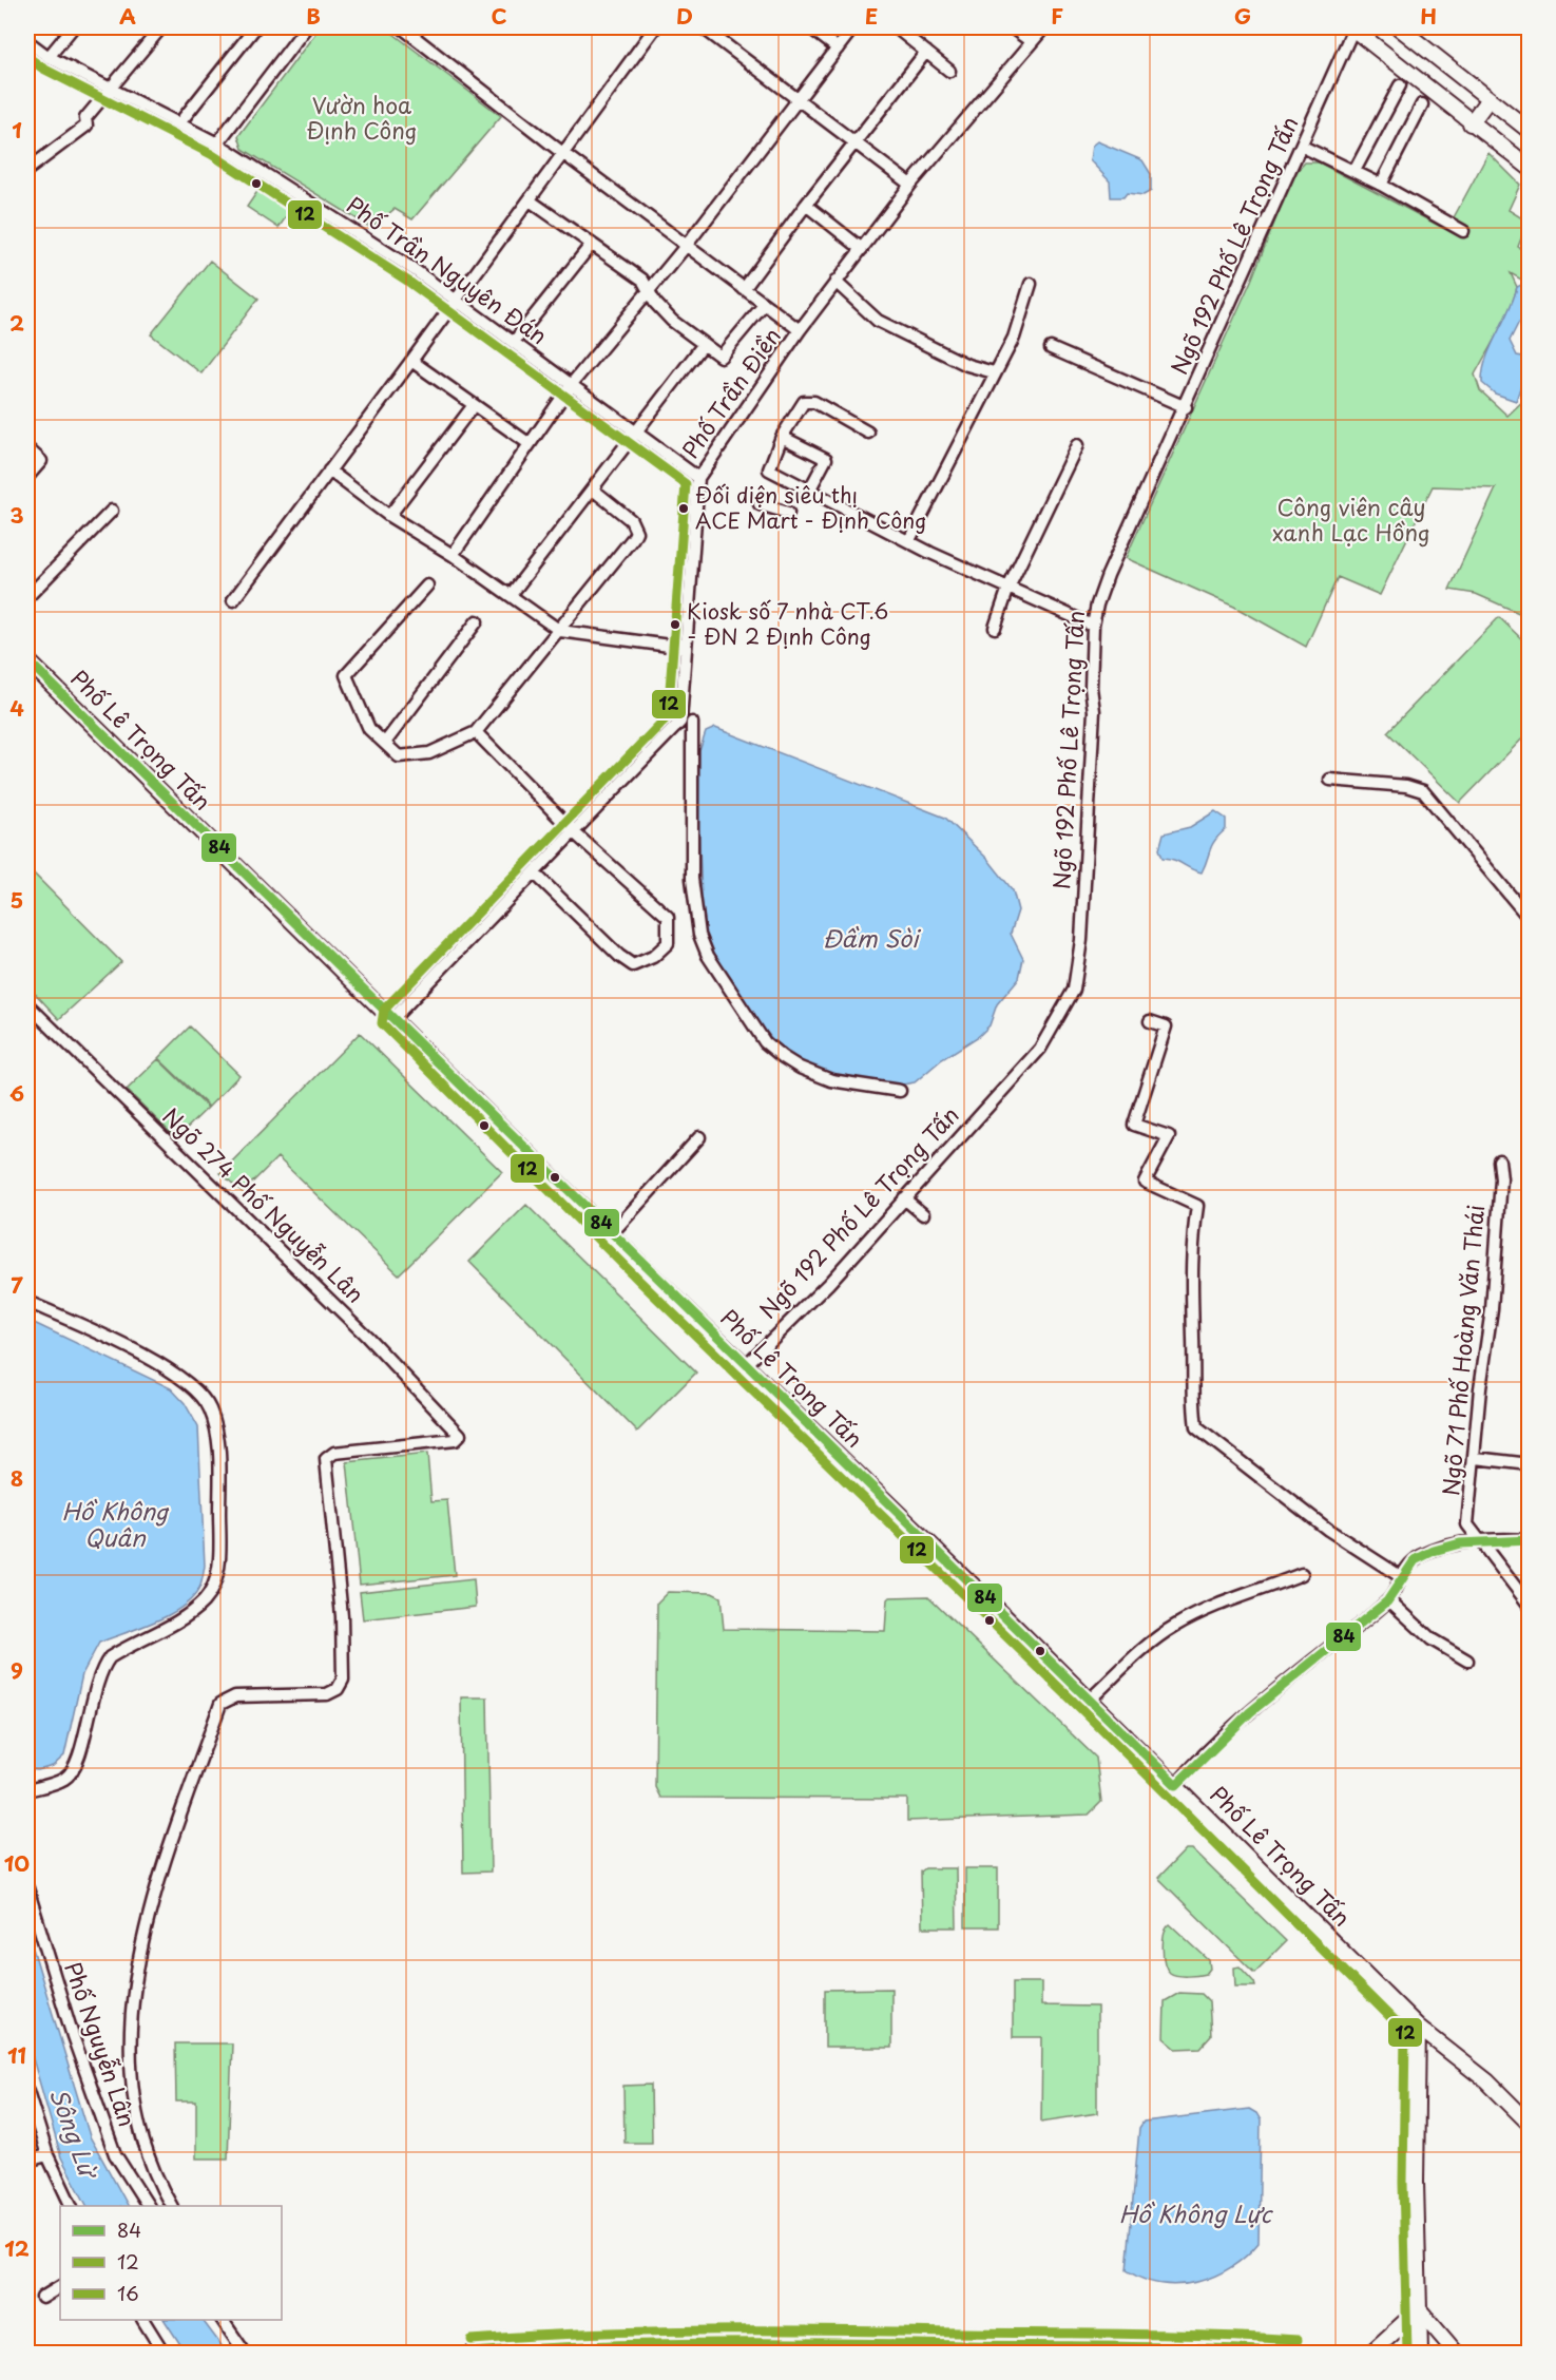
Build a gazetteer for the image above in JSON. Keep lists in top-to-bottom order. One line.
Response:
{"streets":{"main road":["Phố Lê Trọng Tấn"],"street":["Ngõ 192 Phố Lê Trọng Tấn","Phố Trần Nguyên Đán","Phố Trần Điền","Ngõ 274 Phố Nguyễn Lân","Ngõ 71 Phố Hoàng Văn Thái","Phố Nguyễn Lân"]},"crossings":[["Ngõ 192 Phố Lê Trọng Tấn","Phố Lê Trọng Tấn"],["Phố Trần Nguyên Đán","Phố Trần Điền"],["Phố Trần Điền","Phố Lê Trọng Tấn"]],"water":["Đầm Sòi","Hồ Không Quân","Sông Lừ","Hồ Không Lực"],"parks":["Vườn hoa Định Công","Công viên cây xanh Lạc Hồng"],"places":["Đối diện siêu thị ACE Mart - Định Công","Kiosk số 7 nhà CT.6 - ĐN 2 Định Công"],"lines":["transit line 12","transit line 84","transit line 16"],"legend":["84","12","16"],"grid":{"columns":["A","B","C","D","E","F","G","H"],"rows":["1","2","3","4","5","6","7","8","9","10","11","12"]}}
